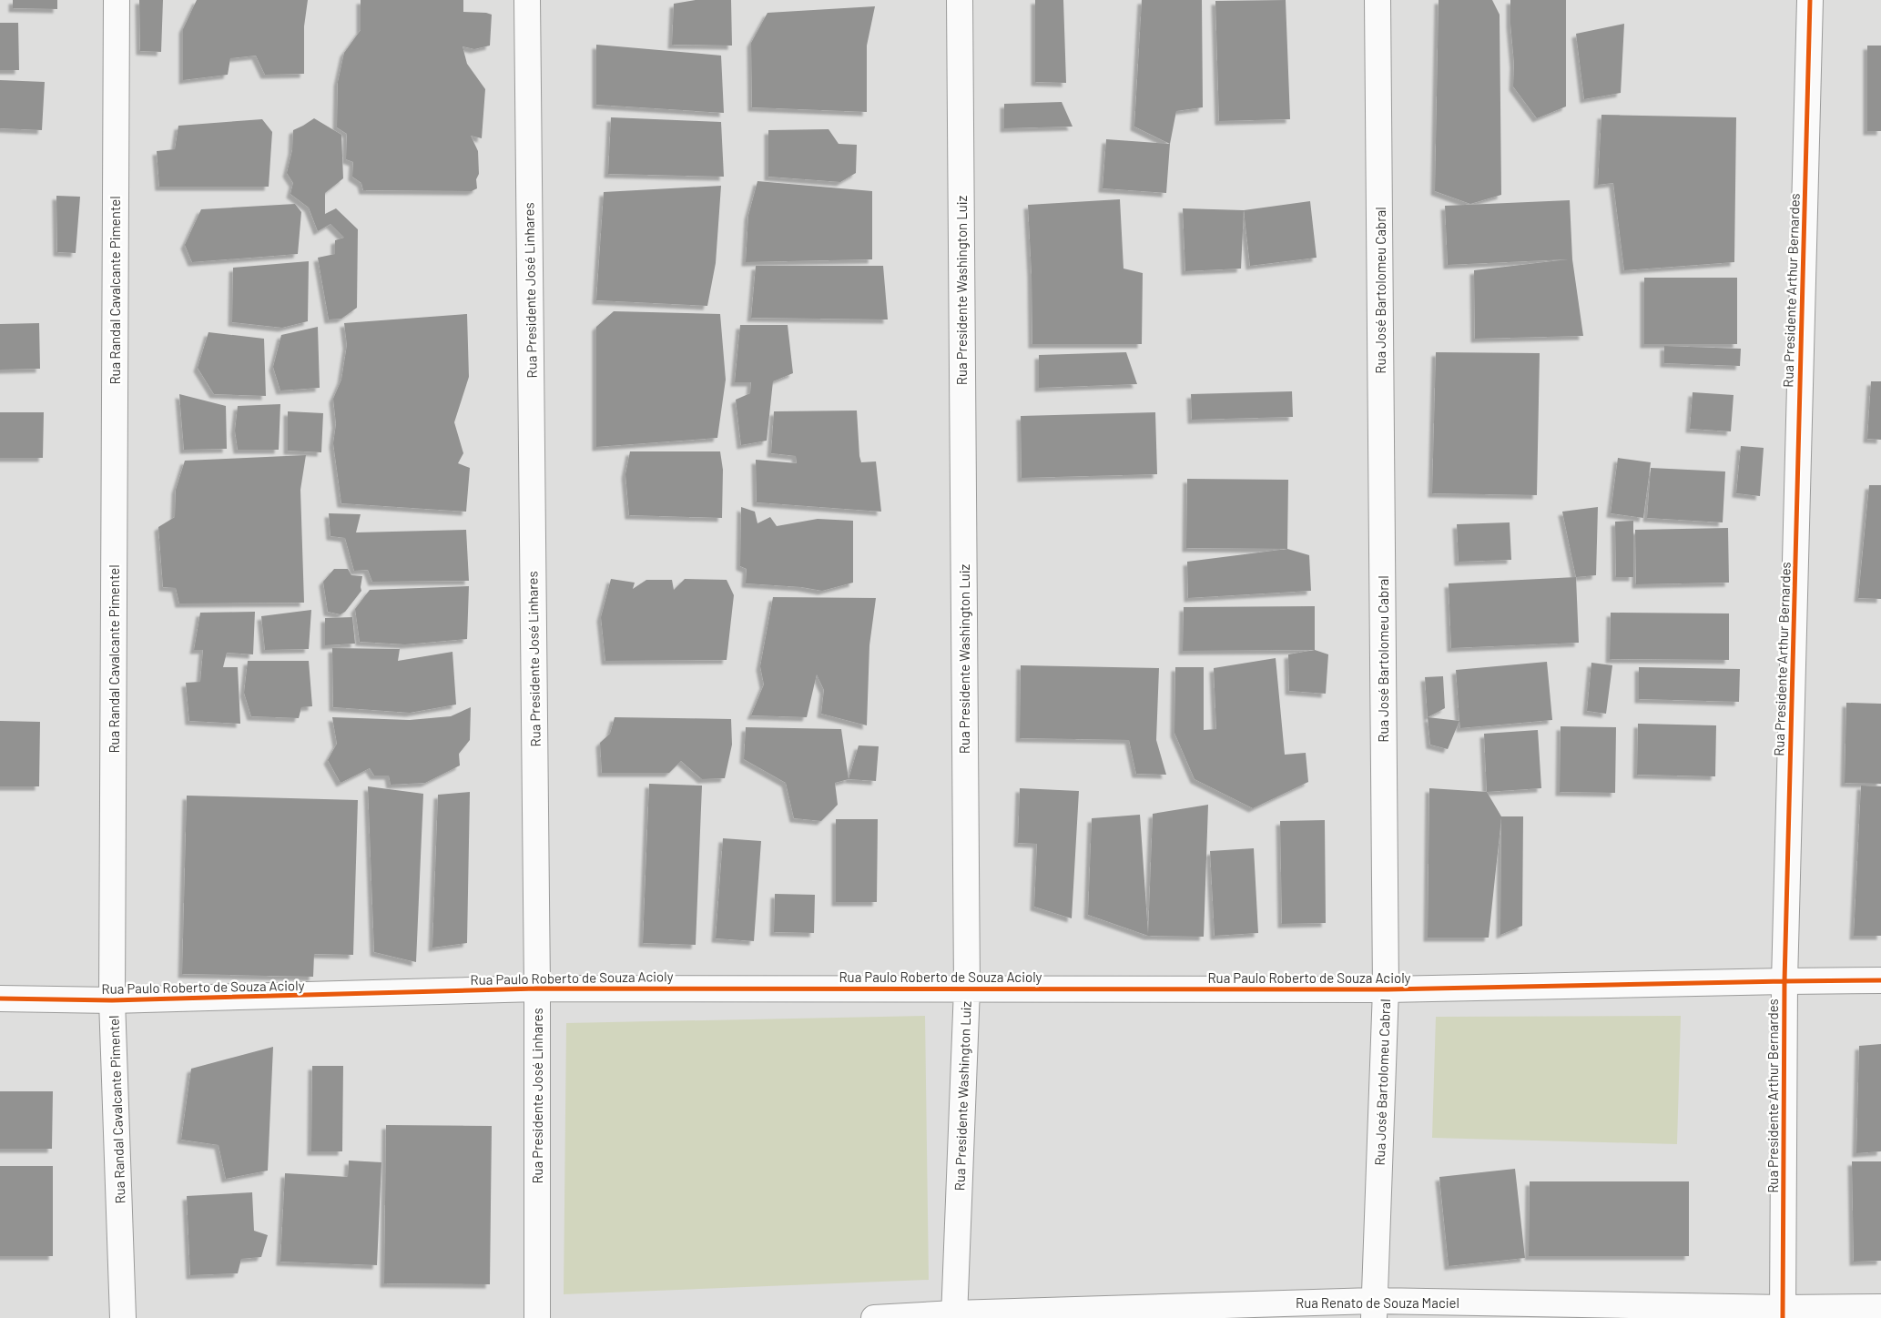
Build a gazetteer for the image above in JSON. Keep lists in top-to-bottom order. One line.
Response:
{"streets":{"street":["Rua Randal Cavalcante Pimentel","Rua Presidente José Linhares","Rua Presidente Washington Luiz","Rua José Bartolomeu Cabral","Rua Presidente Arthur Bernardes","Rua Paulo Roberto de Souza Acioly","Rua Renato de Souza Maciel"]},"crossings":[["Rua Randal Cavalcante Pimentel","Rua Paulo Roberto de Souza Acioly"],["Rua Presidente José Linhares","Rua Paulo Roberto de Souza Acioly"],["Rua Presidente Washington Luiz","Rua Paulo Roberto de Souza Acioly"],["Rua Presidente Washington Luiz","Rua Renato de Souza Maciel"],["Rua José Bartolomeu Cabral","Rua Paulo Roberto de Souza Acioly"],["Rua José Bartolomeu Cabral","Rua Renato de Souza Maciel"],["Rua Presidente Arthur Bernardes","Rua Paulo Roberto de Souza Acioly"],["Rua Presidente Arthur Bernardes","Rua Renato de Souza Maciel"]]}
